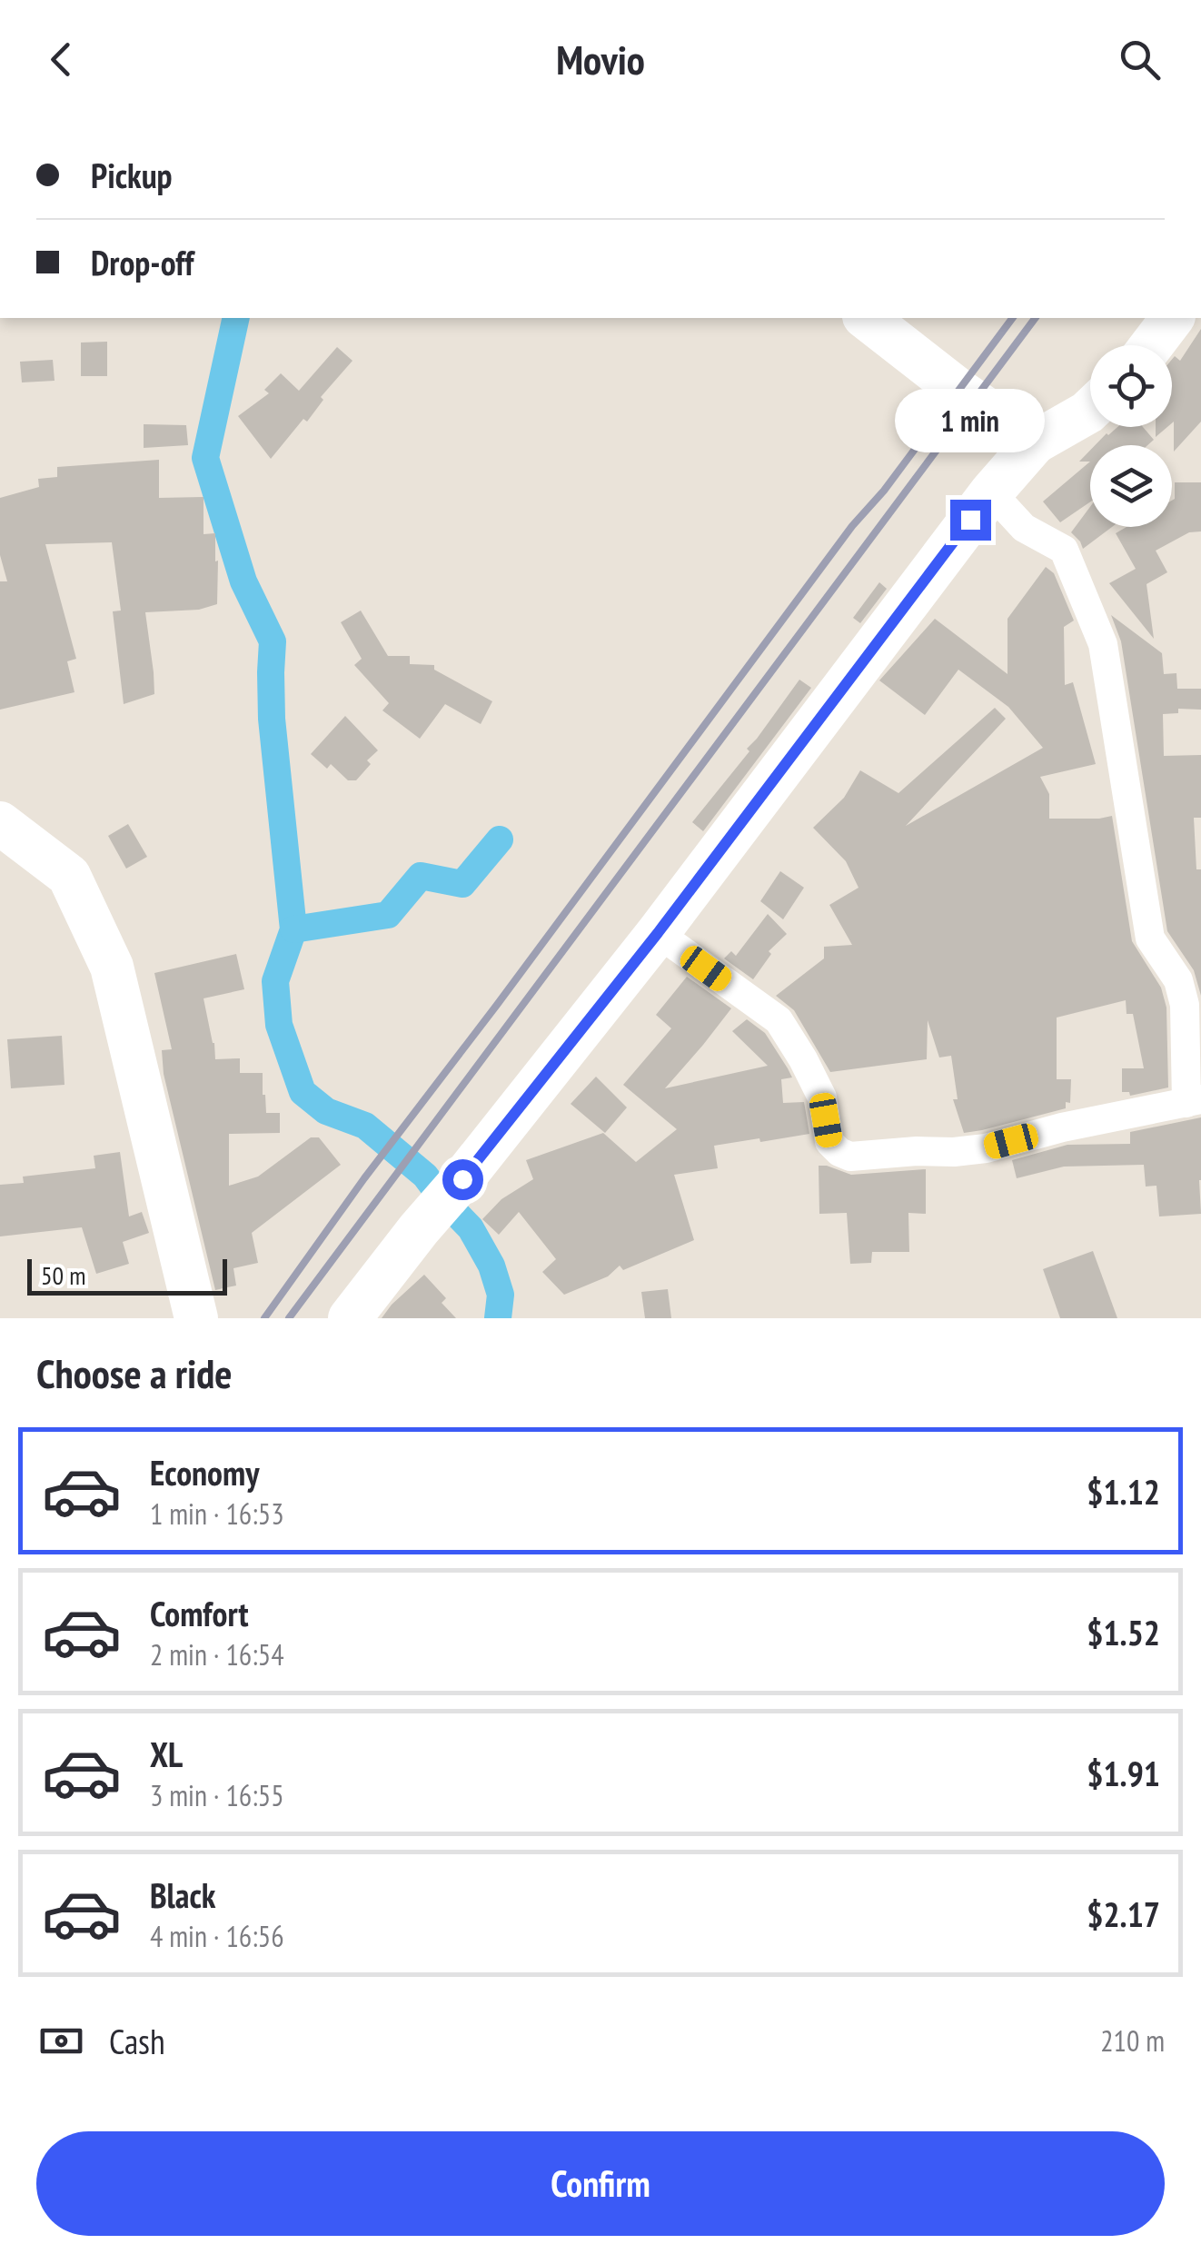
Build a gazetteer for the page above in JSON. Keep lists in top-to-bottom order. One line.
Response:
{"scale_bar":"50 m","page":{"header":"Movio","banner":["Pickup","Drop-off"],"bubble":"1 min","scale":"50 m","heading":"Choose a ride","list":[{"name":"Economy","note":"1 min · 16:53","value":"$1.12"},{"name":"Comfort","note":"2 min · 16:54","value":"$1.52"},{"name":"XL","note":"3 min · 16:55","value":"$1.91"},{"name":"Black","note":"4 min · 16:56","value":"$2.17"}],"pay":["Cash","210 m"],"buttons":"Confirm"}}
